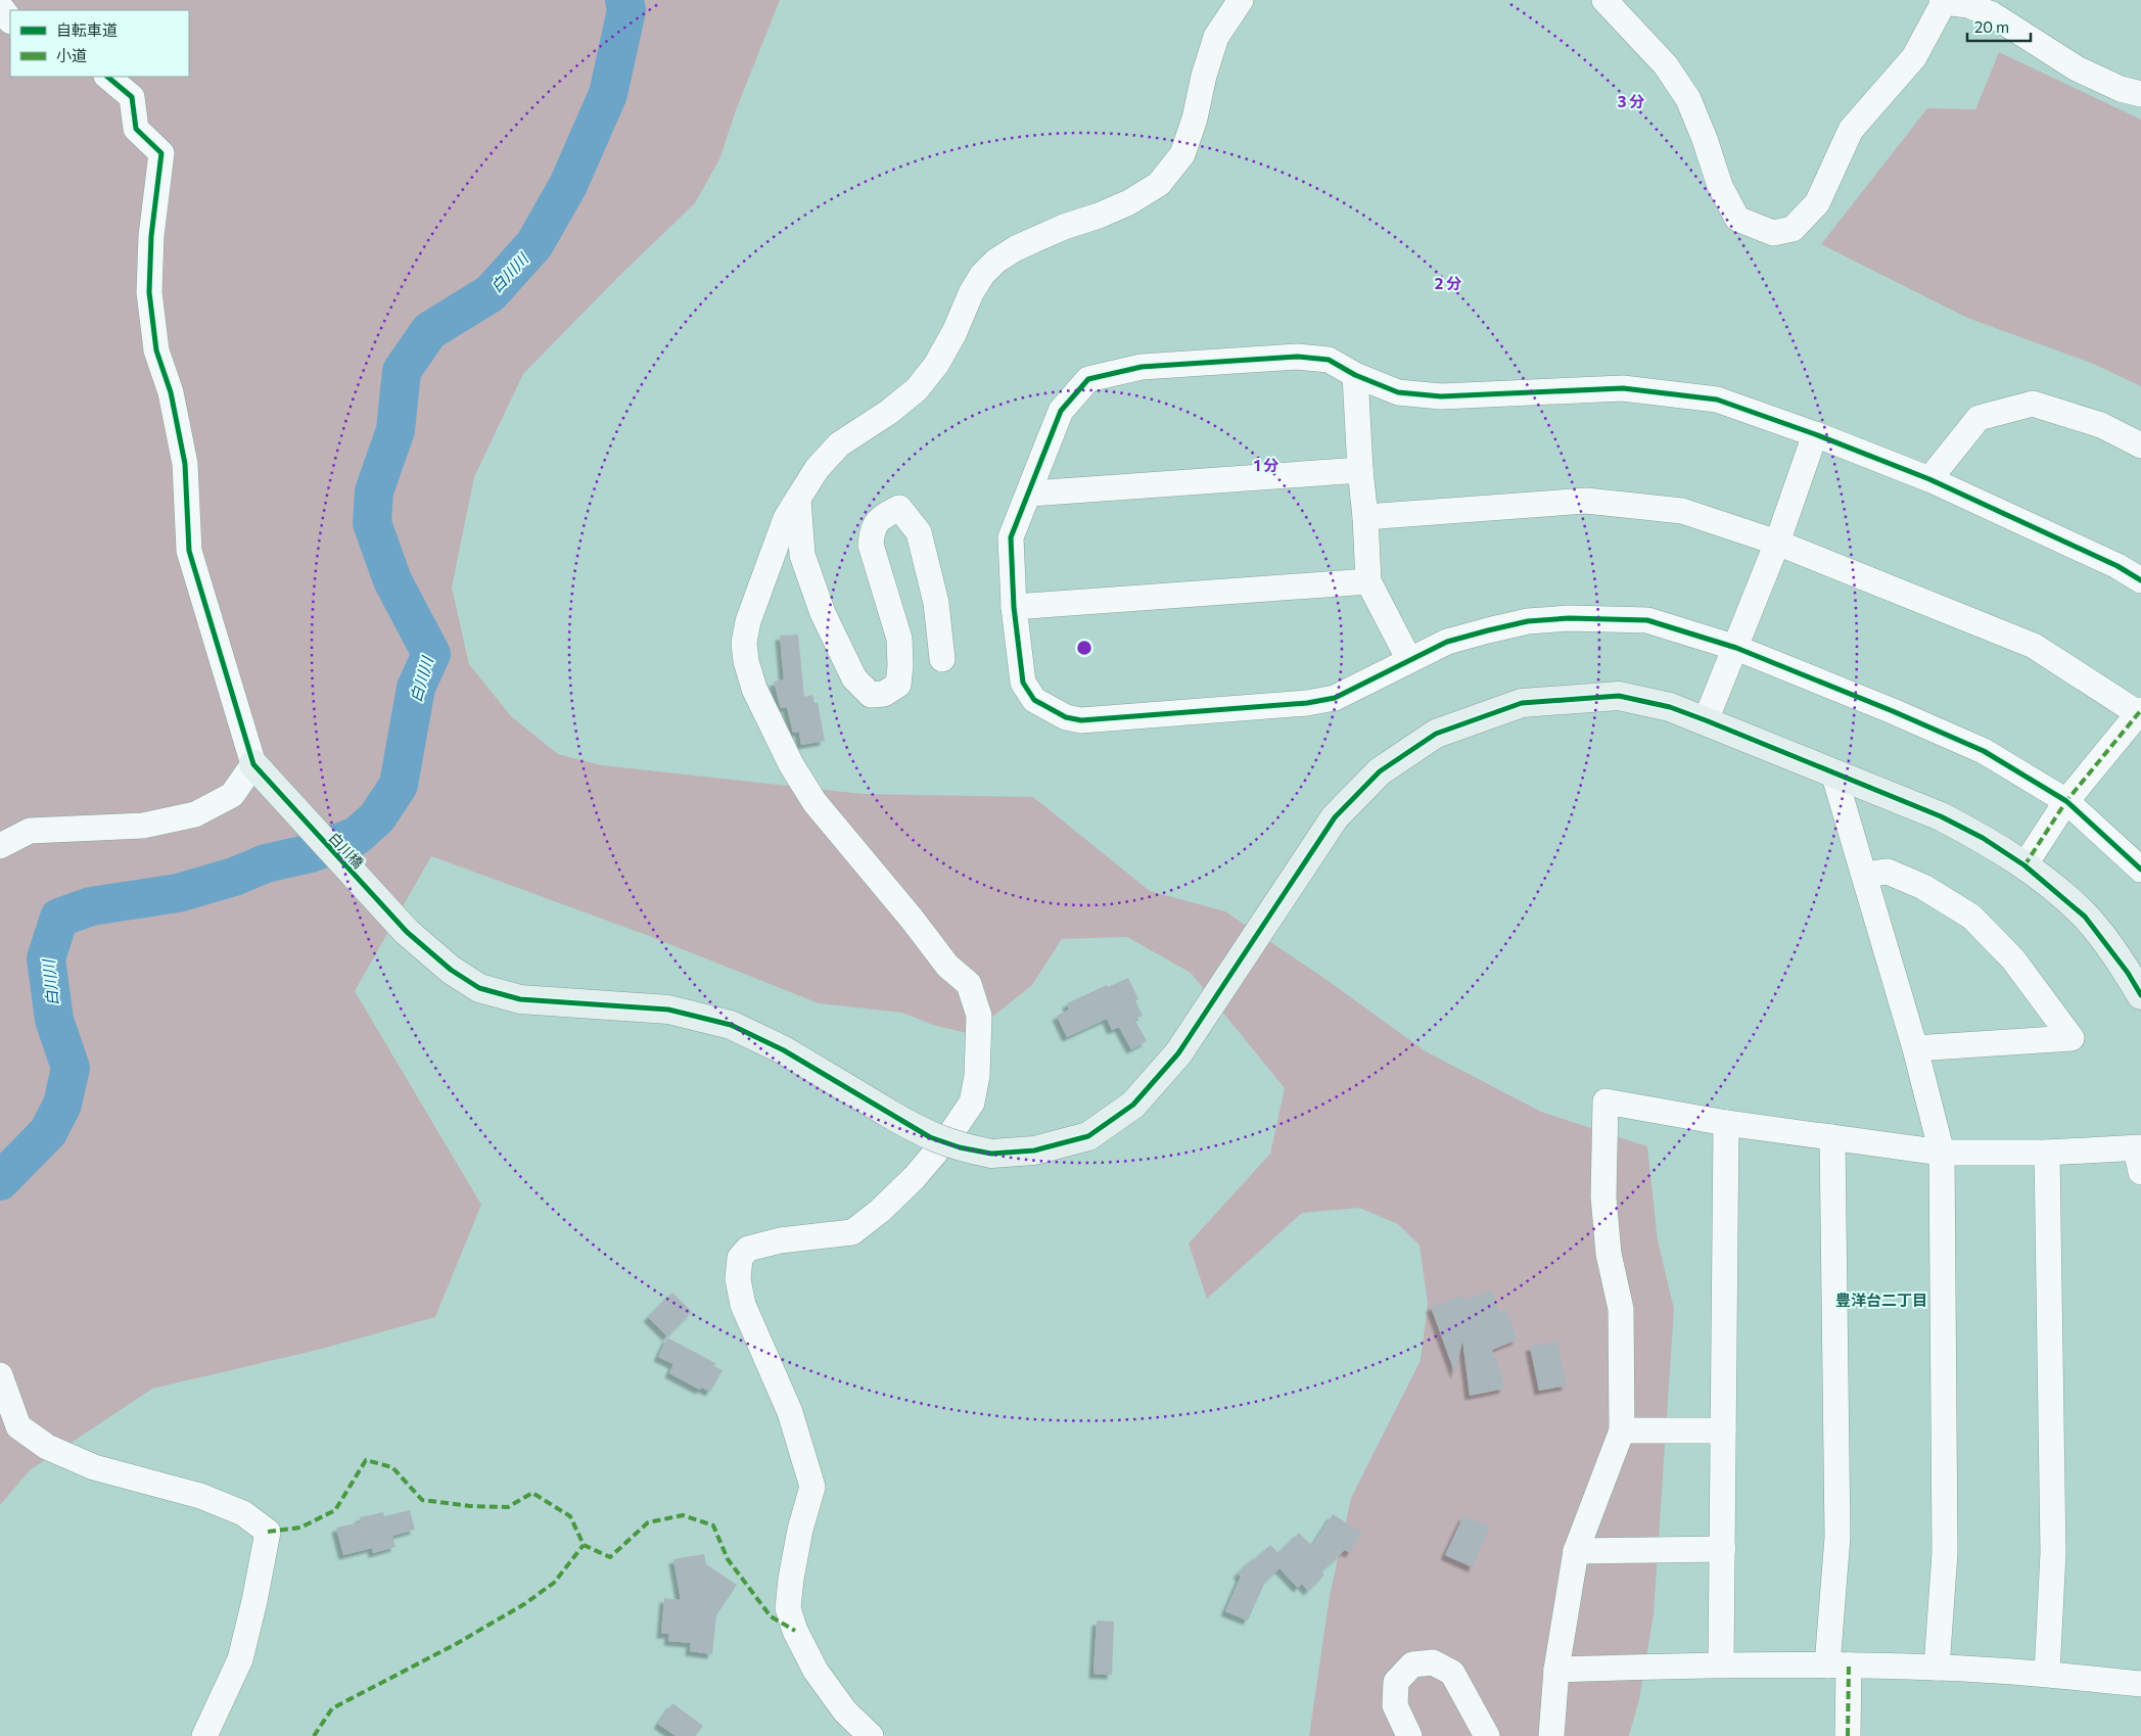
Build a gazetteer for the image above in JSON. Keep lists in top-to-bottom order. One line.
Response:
{"streets":{"street":["白川橋"]},"districts":["豊洋台二丁目"],"water":["白川川"],"legend":["自転車道","小道"],"scale_bar":"20 m","rings":["3 分","2 分","1 分"]}
